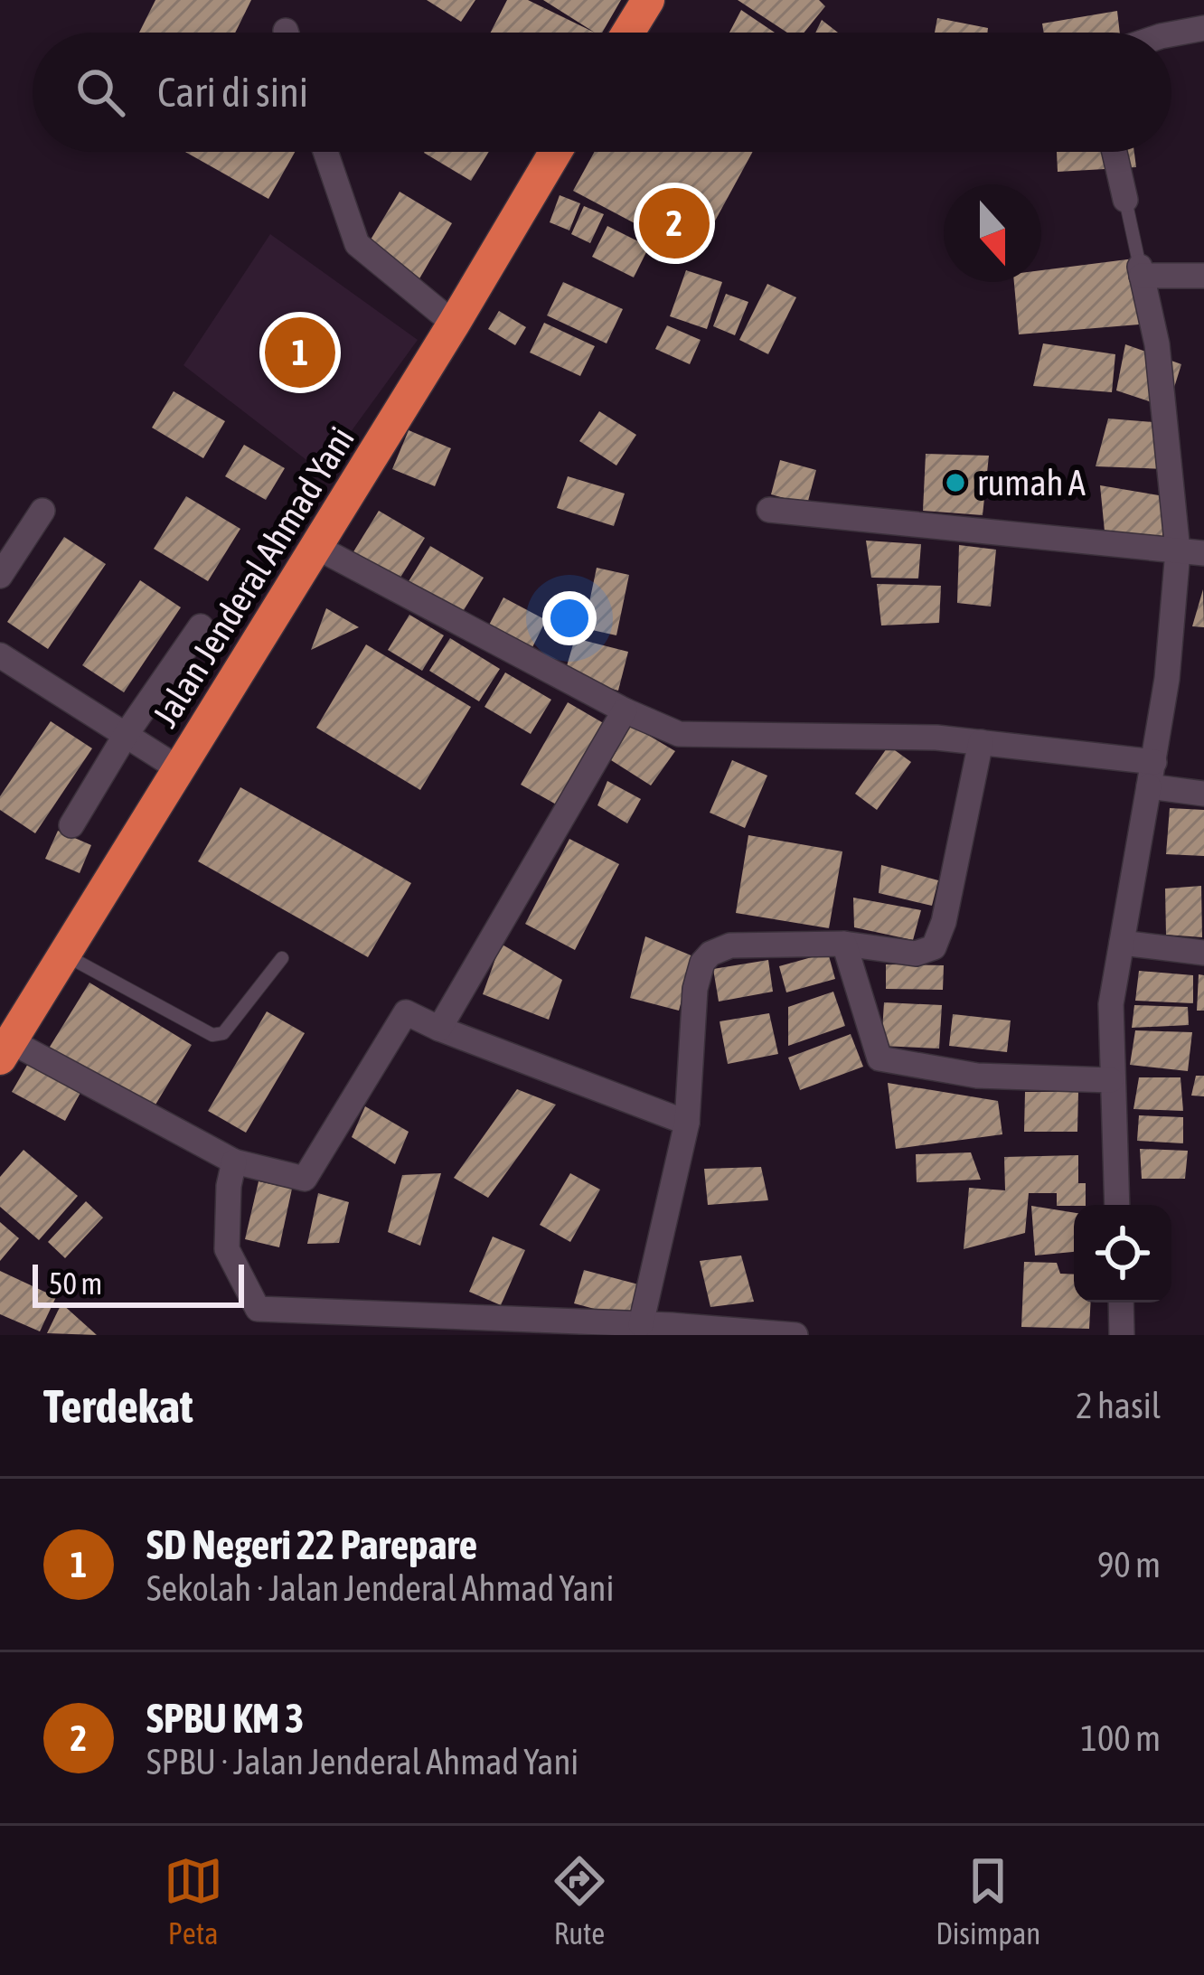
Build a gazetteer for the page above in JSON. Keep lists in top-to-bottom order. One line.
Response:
{"streets":{"highway":["Jalan Jenderal Ahmad Yani"]},"places":["rumah A"],"scale_bar":"50 m","north":"bottom","page":{"search":"Cari di sini","pins":["2","1"],"scale":"50 m","heading":["Terdekat","2 hasil"],"list":[{"mark":"1","name":"SD Negeri 22 Parepare","note":"Sekolah · Jalan Jenderal Ahmad Yani","value":"90 m"},{"mark":"2","name":"SPBU KM 3","note":"SPBU · Jalan Jenderal Ahmad Yani","value":"100 m"}],"nav":["Peta","Rute","Disimpan"]}}
